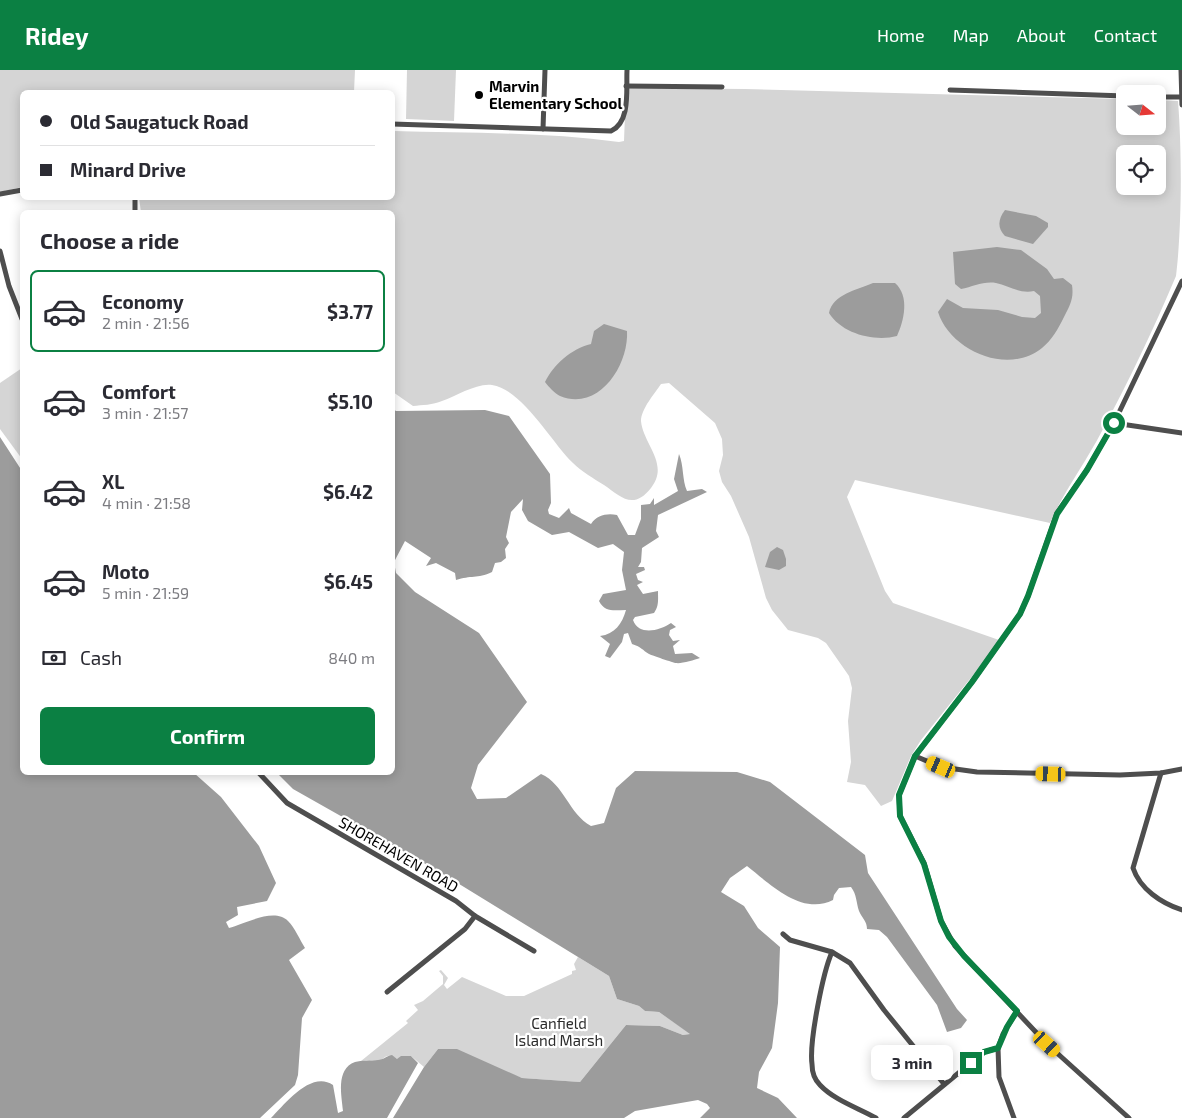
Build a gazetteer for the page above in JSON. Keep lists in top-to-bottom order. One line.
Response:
{"streets":{"street":["SHOREHAVEN ROAD"]},"parks":["Canfield Island Marsh"],"places":["Marvin Elementary School"],"north":"right","page":{"header":"Ridey","nav":["Home","Map","About","Contact"],"banner":["Old Saugatuck Road","Minard Drive"],"heading":"Choose a ride","list":[{"name":"Economy","note":"2 min · 21:56","value":"$3.77"},{"name":"Comfort","note":"3 min · 21:57","value":"$5.10"},{"name":"XL","note":"4 min · 21:58","value":"$6.42"},{"name":"Moto","note":"5 min · 21:59","value":"$6.45"}],"pay":["Cash","840 m"],"buttons":"Confirm","bubble":"3 min"}}
